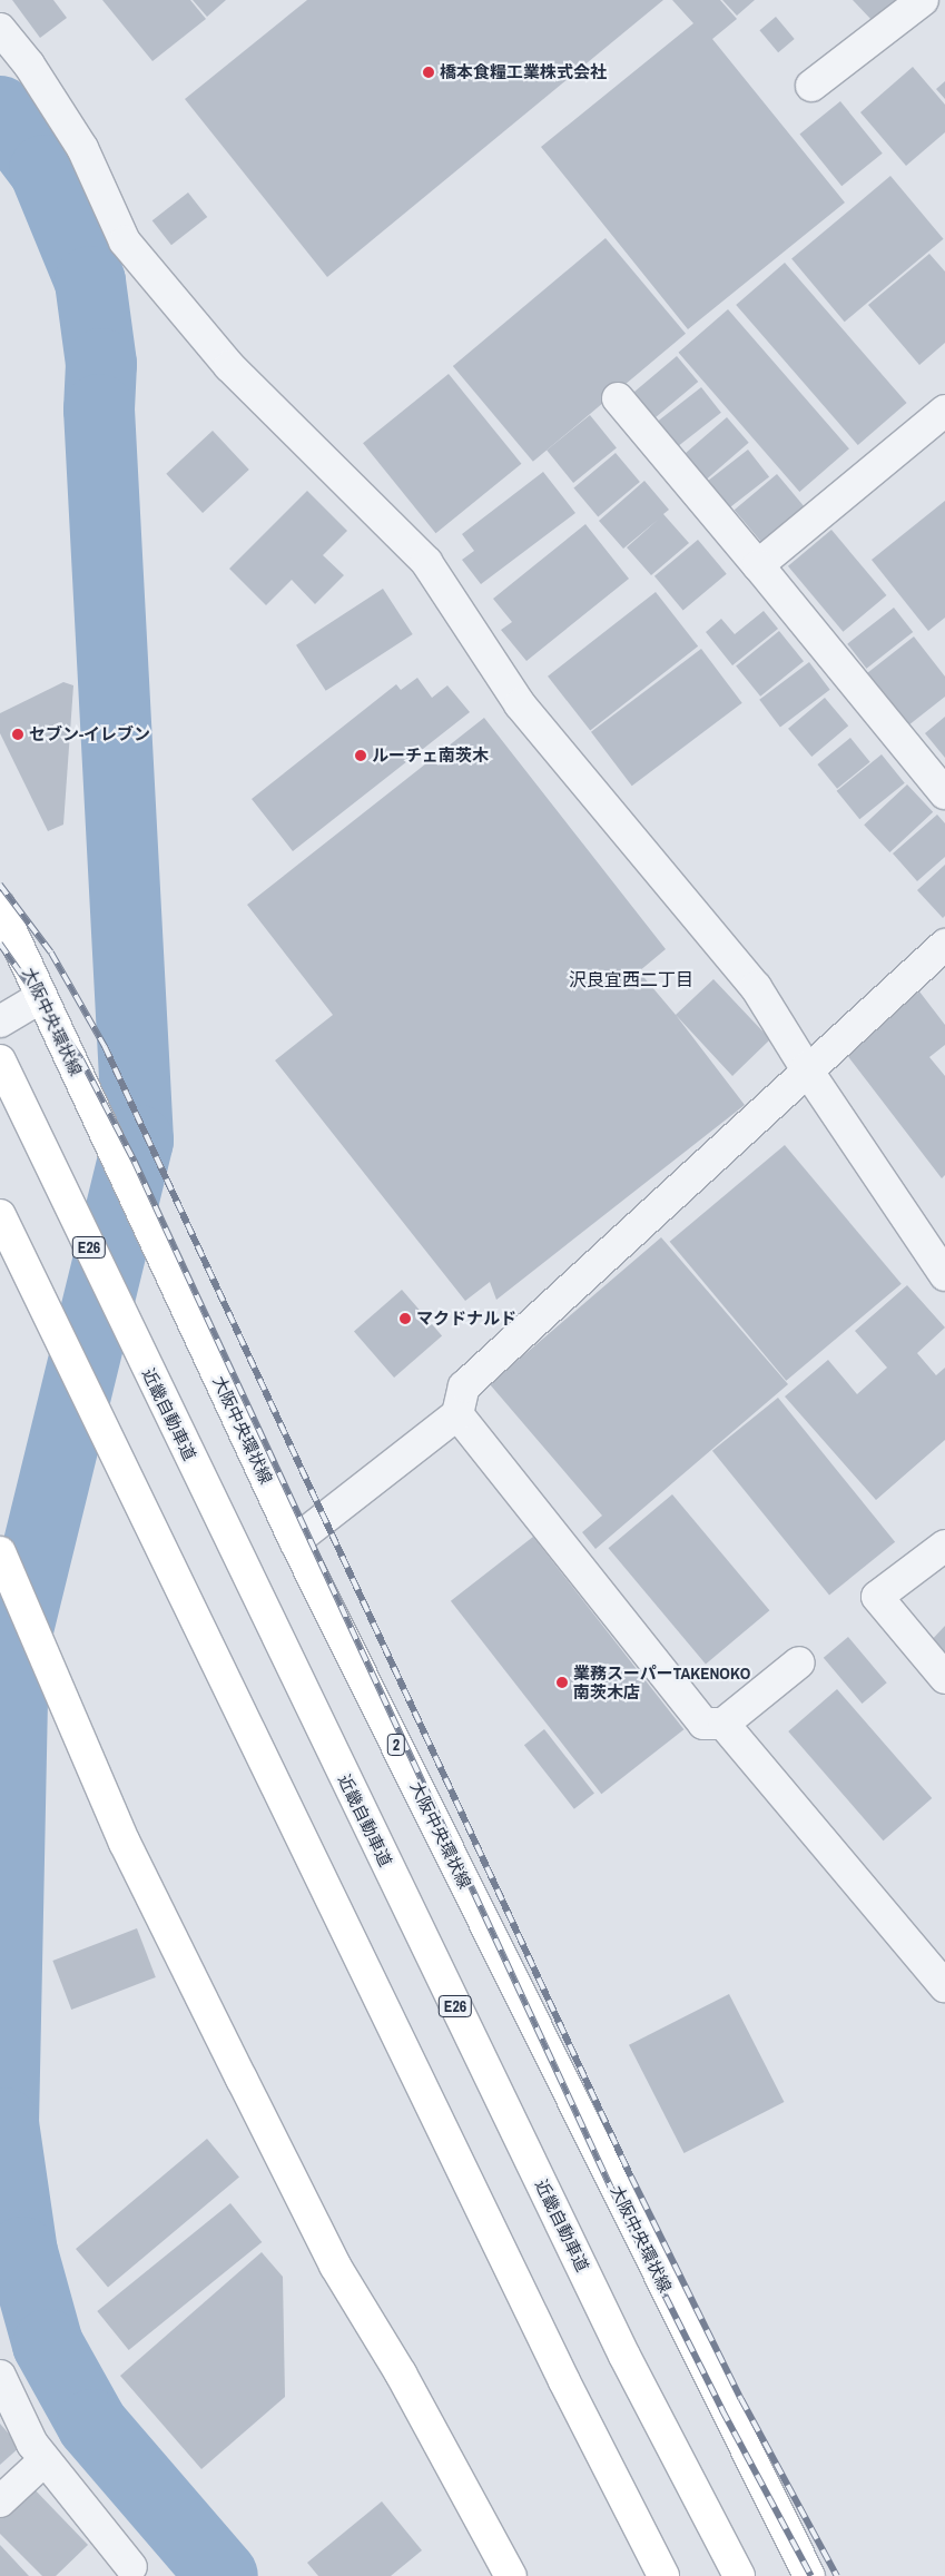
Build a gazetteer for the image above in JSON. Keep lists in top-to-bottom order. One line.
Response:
{"streets":{"main road":["大阪中央環状線","E26","近畿自動車道","2"]},"districts":["沢良宜西二丁目"],"places":["橋本食糧工業株式会社","セブン-イレブン","ルーチェ南茨木","マクドナルド","業務スーパーTAKENOKO 南茨木店"]}
